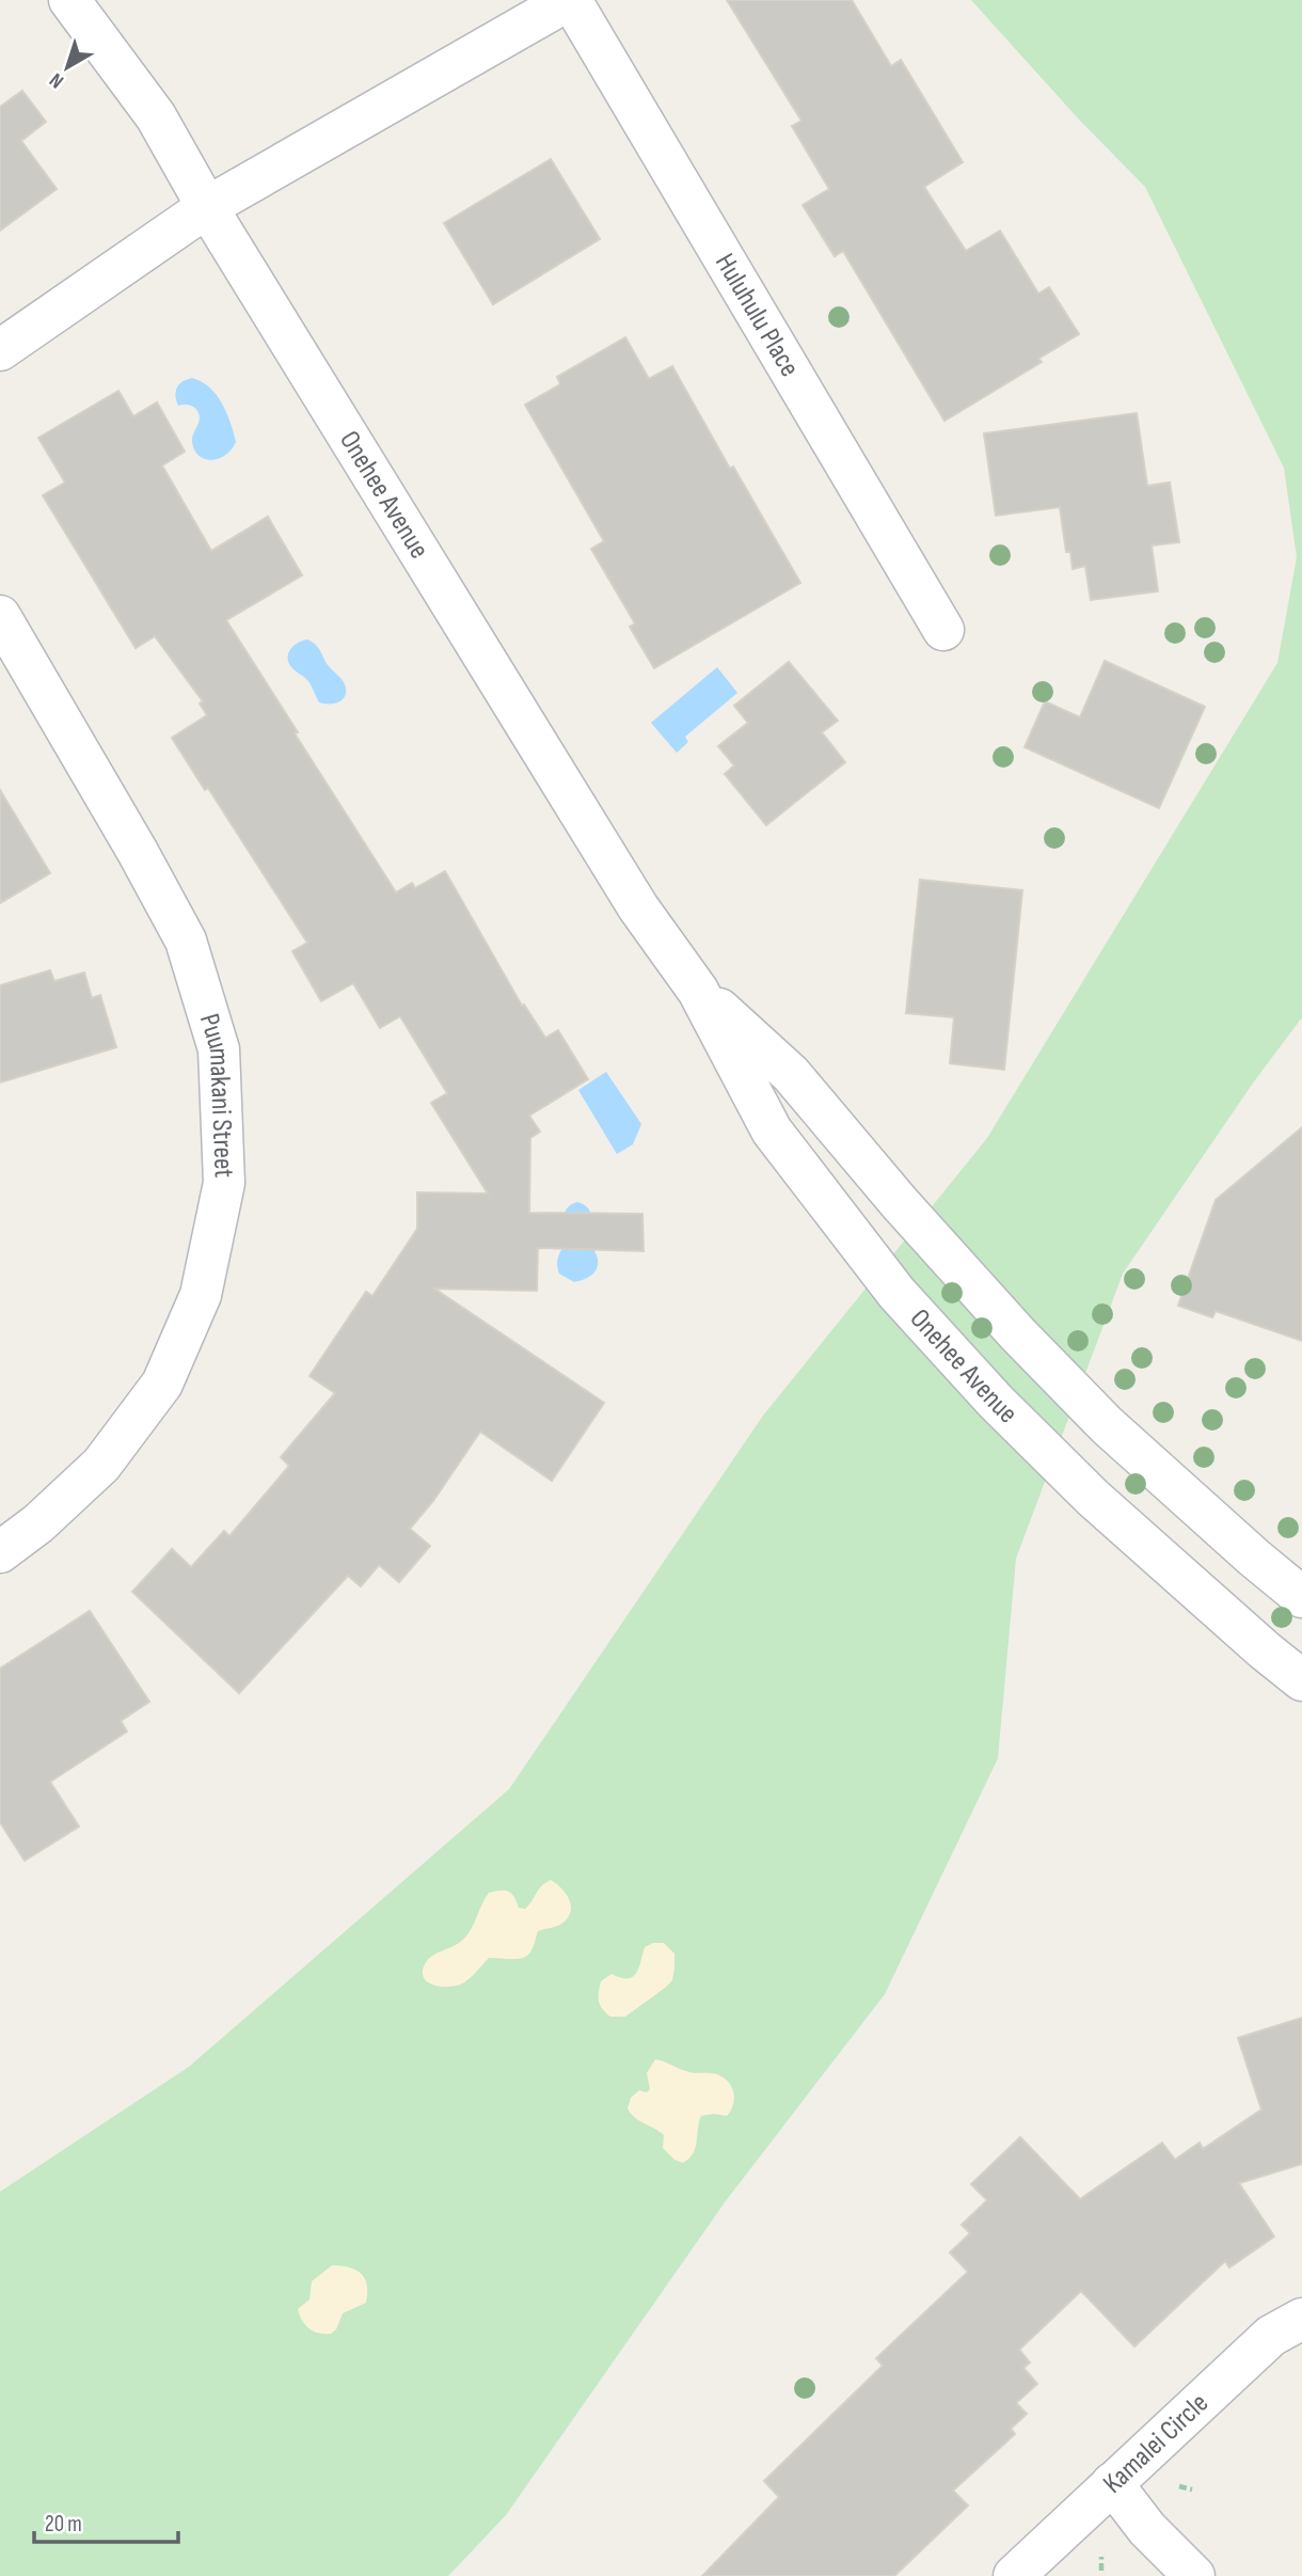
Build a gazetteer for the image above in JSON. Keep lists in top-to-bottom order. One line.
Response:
{"streets":{"street":["Huluhulu Place","Onehee Avenue","Puumakani Street","Kamalei Circle"]},"scale_bar":"20 m","north":"bottom left"}
